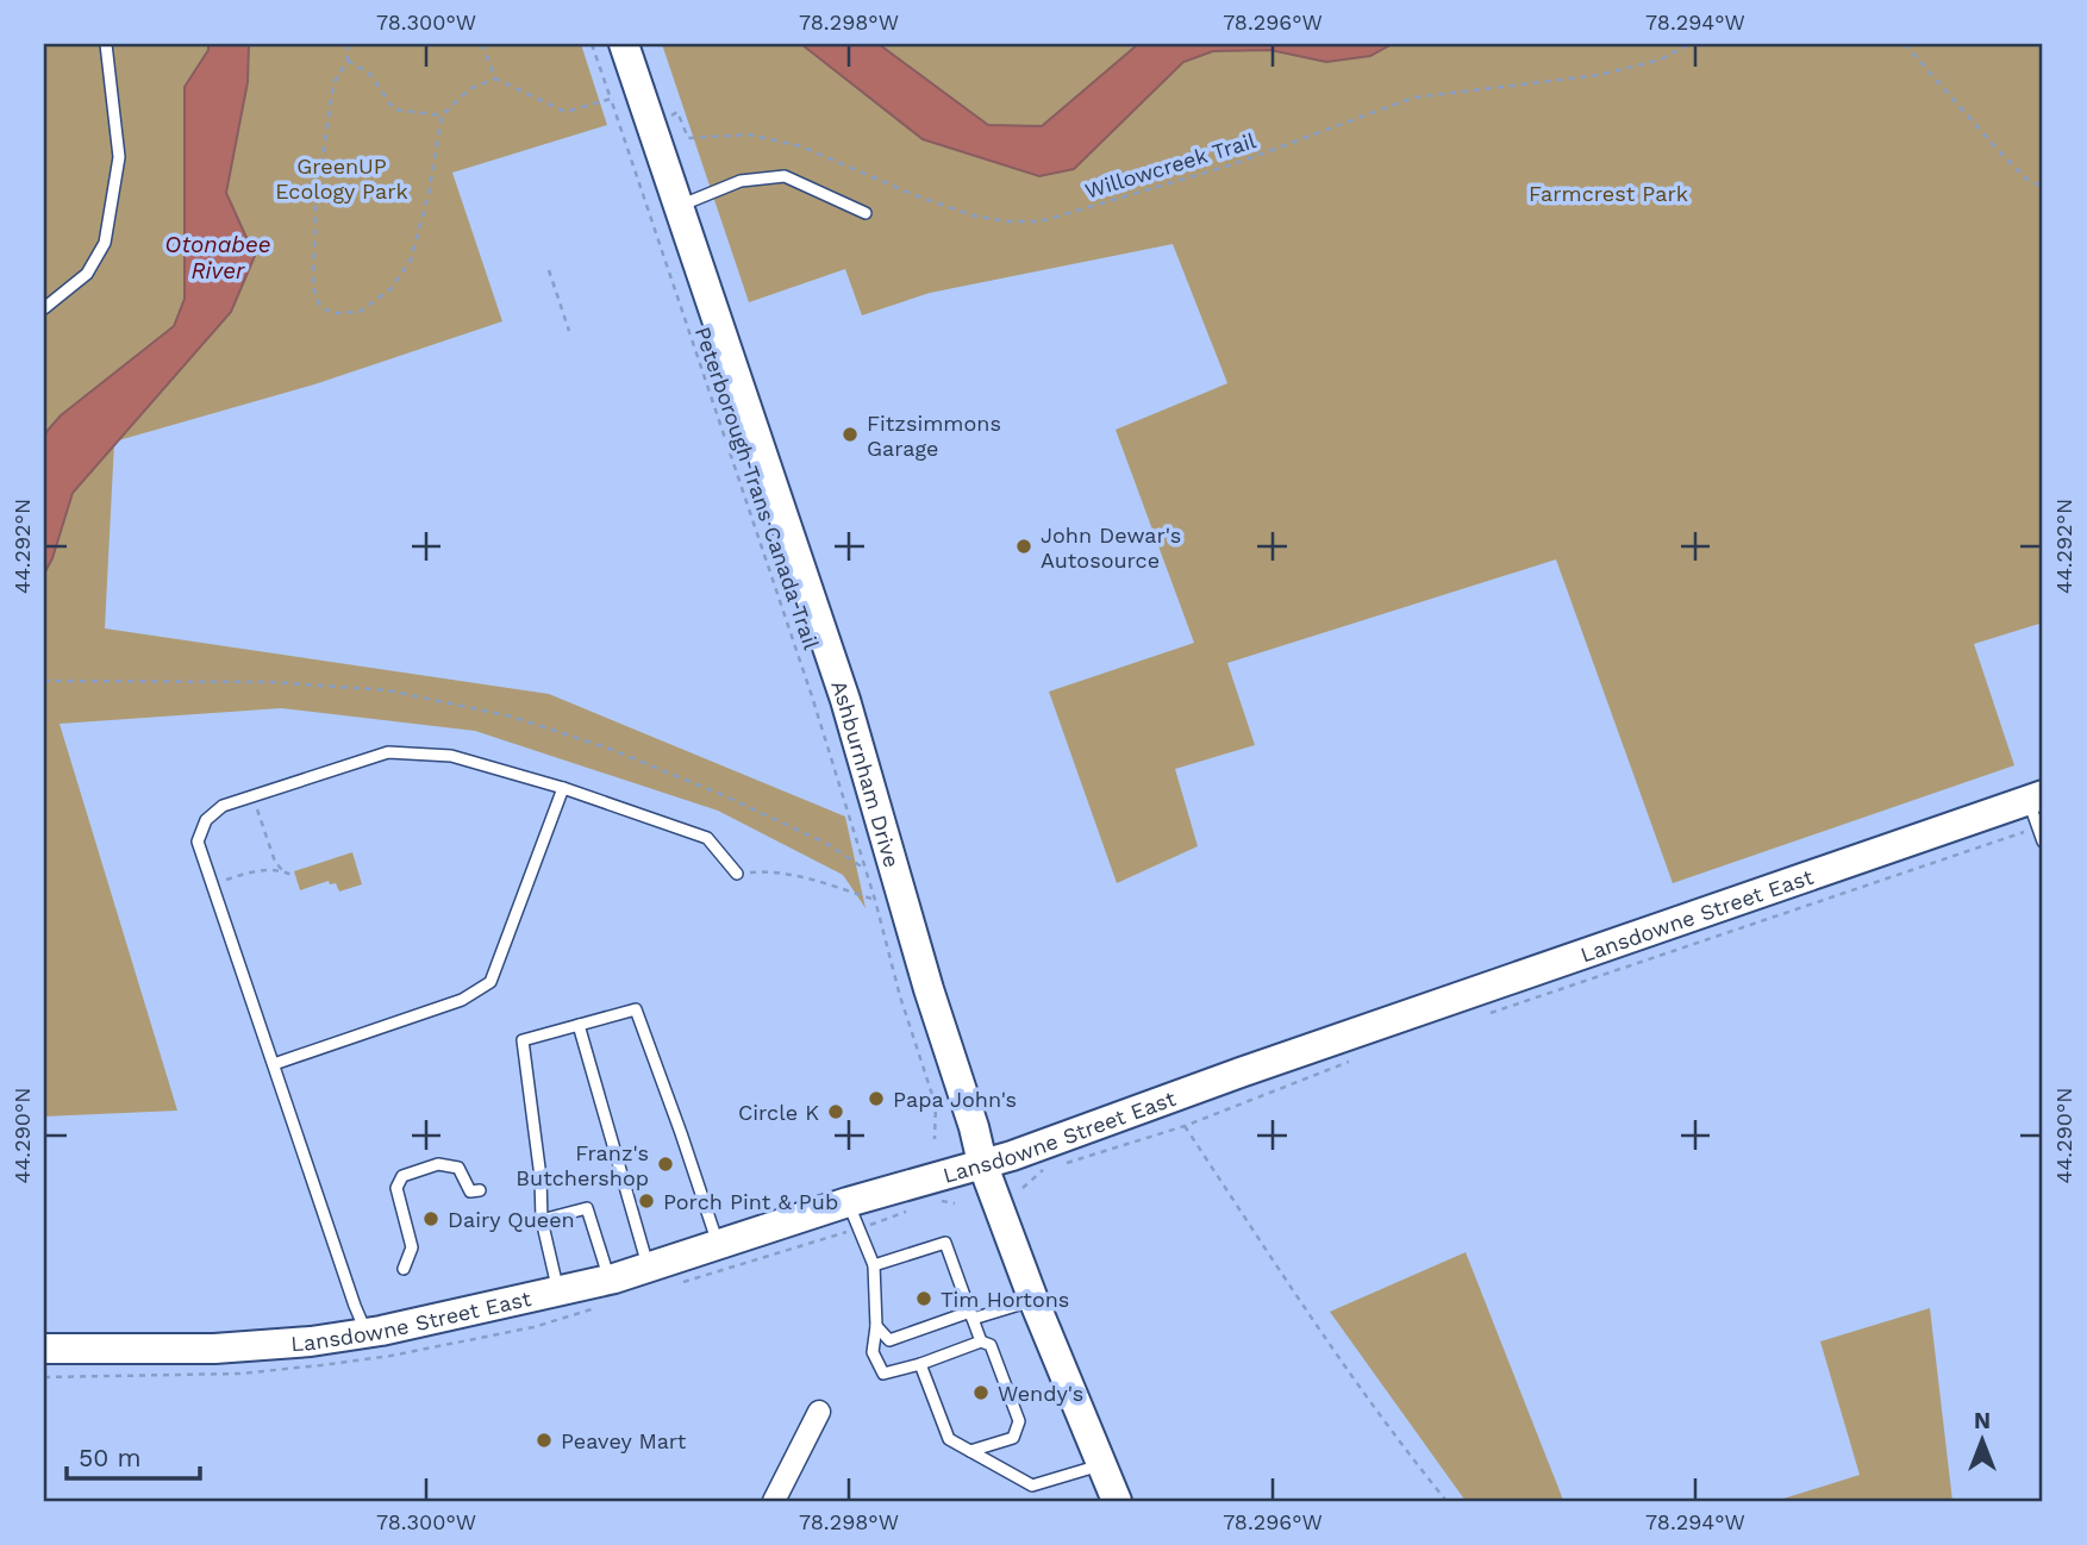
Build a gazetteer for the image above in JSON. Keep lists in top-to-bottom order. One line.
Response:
{"streets":{"main road":["Ashburnham Drive","Lansdowne Street East"],"path":["Willowcreek Trail","Peterborough Trans Canada Trail"]},"crossings":[["Peterborough Trans Canada Trail","Ashburnham Drive"],["Ashburnham Drive","Lansdowne Street East"]],"water":["Otonabee River"],"parks":["GreenUP Ecology Park","Farmcrest Park"],"places":["Fitzsimmons Garage","John Dewar's Autosource","Papa John's","Circle K","Franz's Butchershop","Porch Pint & Pub","Dairy Queen","Tim Hortons","Wendy's","Peavey Mart"],"scale_bar":"50 m","north":"top","coordinates":["78.300°W","78.298°W","78.296°W","78.294°W","44.292°N","44.290°N"]}
